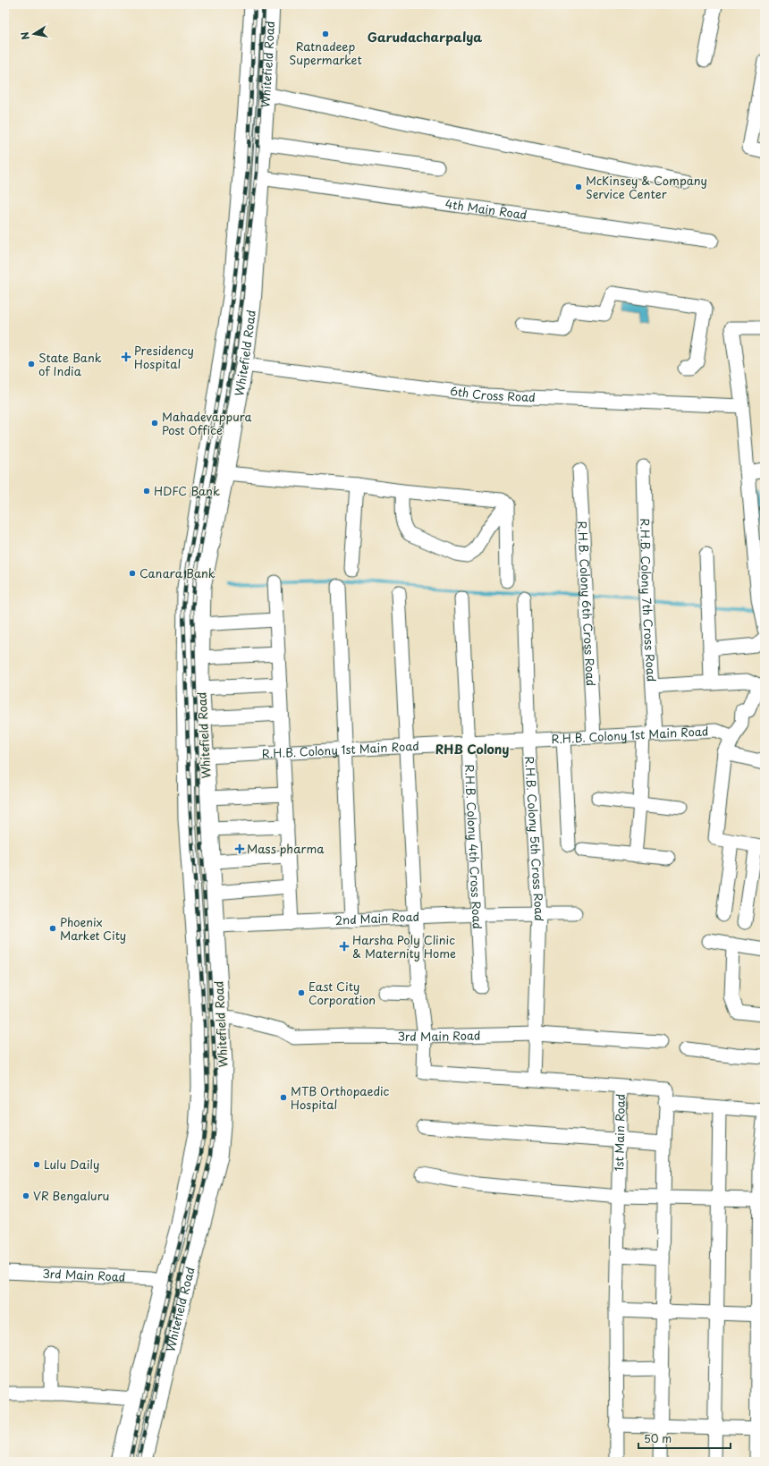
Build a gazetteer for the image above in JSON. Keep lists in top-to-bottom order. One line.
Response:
{"streets":{"main road":["Whitefield Road"],"street":["4th Main Road","6th Cross Road","R.H.B. Colony 7th Cross Road","R.H.B. Colony 6th Cross Road","R.H.B. Colony 1st Main Road","R.H.B. Colony 5th Cross Road","R.H.B. Colony 4th Cross Road","2nd Main Road","3rd Main Road","1st Main Road"]},"crossings":[["Whitefield Road","4th Main Road"],["Whitefield Road","6th Cross Road"],["Whitefield Road","R.H.B. Colony 1st Main Road"],["Whitefield Road","2nd Main Road"],["Whitefield Road","3rd Main Road"],["R.H.B. Colony 7th Cross Road","R.H.B. Colony 1st Main Road"],["R.H.B. Colony 6th Cross Road","R.H.B. Colony 1st Main Road"],["R.H.B. Colony 1st Main Road","R.H.B. Colony 5th Cross Road"],["R.H.B. Colony 1st Main Road","R.H.B. Colony 4th Cross Road"],["R.H.B. Colony 5th Cross Road","2nd Main Road"],["R.H.B. Colony 5th Cross Road","3rd Main Road"],["R.H.B. Colony 4th Cross Road","2nd Main Road"]],"districts":["Garudacharpalya","RHB Colony"],"places":{"other":["Ratnadeep Supermarket","McKinsey & Company Service Center","State Bank of India","Mahadevappura Post Office","HDFC Bank","Canara Bank","Phoenix Market City","East City Corporation","MTB Orthopaedic Hospital","Lulu Daily","VR Bengaluru"],"health":["Presidency Hospital","Mass pharma","Harsha Poly Clinic & Maternity Home"]},"scale_bar":"50 m","north":"left"}
